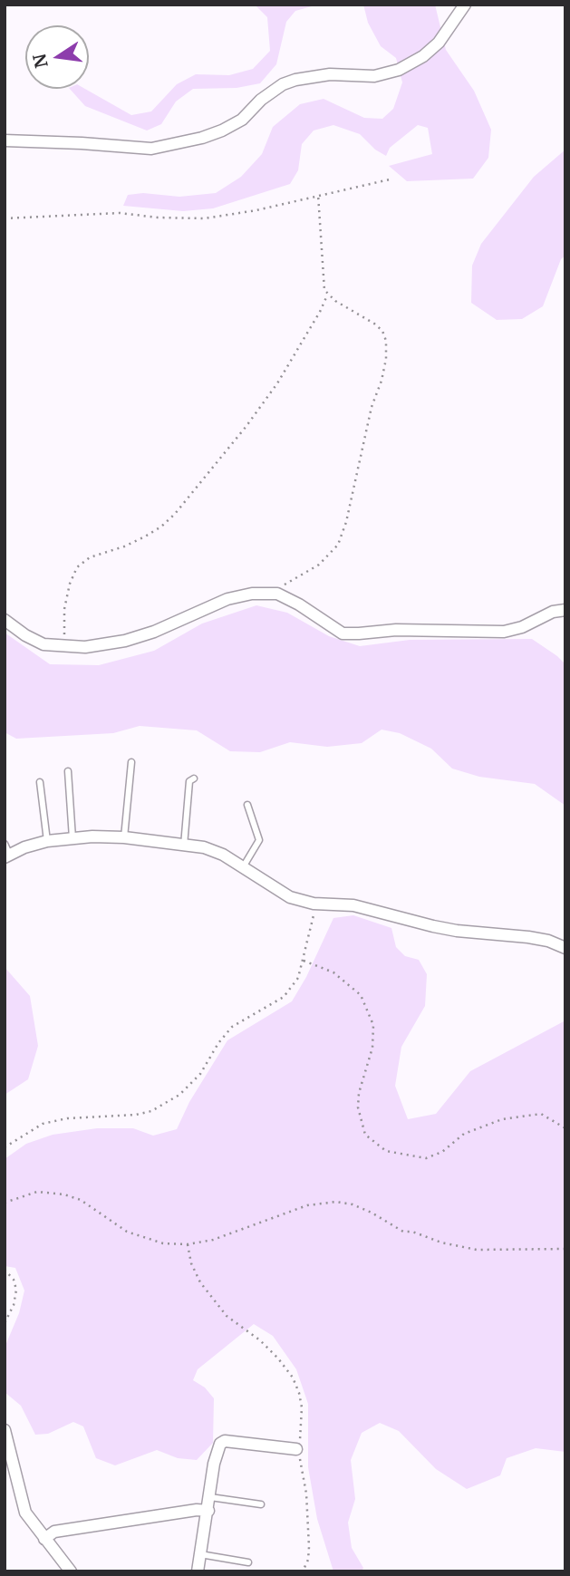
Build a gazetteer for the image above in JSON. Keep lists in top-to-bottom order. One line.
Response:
{"north":"left"}
